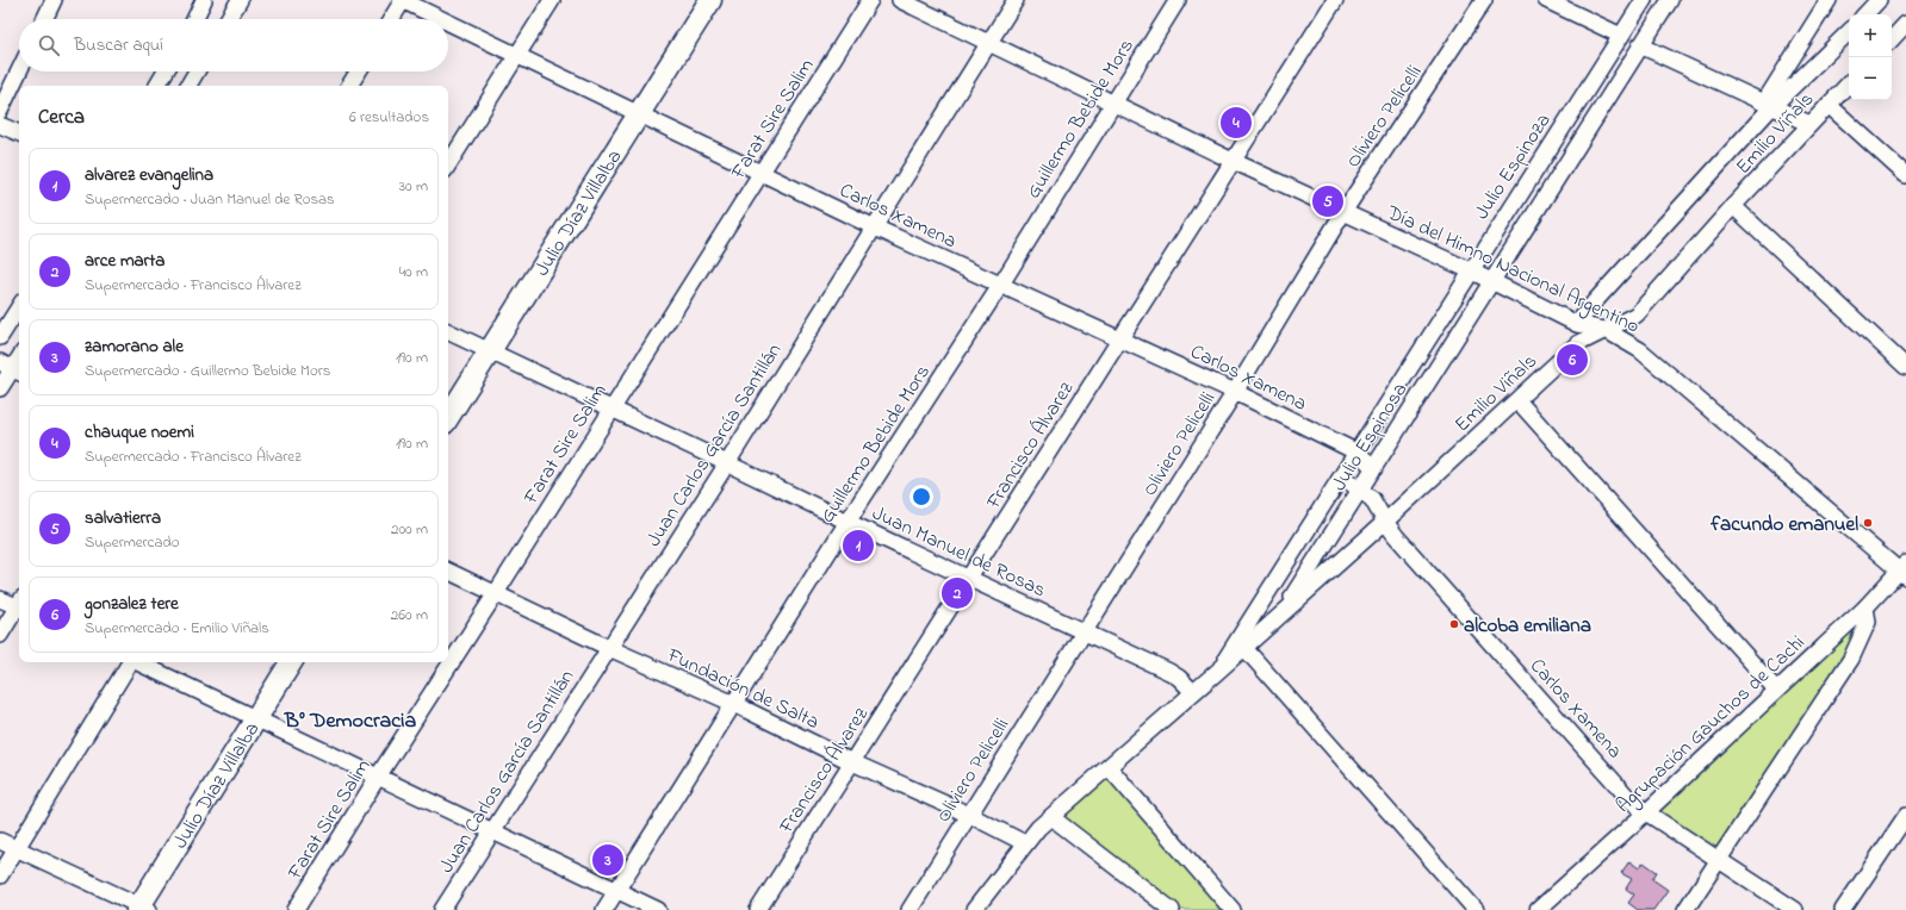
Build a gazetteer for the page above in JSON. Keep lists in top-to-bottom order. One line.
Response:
{"streets":{"street":["Oliviero Pelicelli","Farat Sire Salim","Guillermo Bebide Mors","Emilio Viñals","Julio Espinoza","Julio Díaz Villalba","Carlos Xamena","Día del Himno Nacional Argentino","Julio Espinosa","Juan Carlos García Santillán","Francisco Álvarez","Juan Manuel de Rosas","Fundación de Salta","Agrupación Gauchos de Cachi"]},"crossings":[["Oliviero Pelicelli","Carlos Xamena"],["Oliviero Pelicelli","Día del Himno Nacional Argentino"],["Oliviero Pelicelli","Juan Manuel de Rosas"],["Oliviero Pelicelli","Fundación de Salta"],["Farat Sire Salim","Carlos Xamena"],["Farat Sire Salim","Juan Manuel de Rosas"],["Farat Sire Salim","Fundación de Salta"],["Guillermo Bebide Mors","Carlos Xamena"],["Guillermo Bebide Mors","Día del Himno Nacional Argentino"],["Guillermo Bebide Mors","Juan Manuel de Rosas"],["Guillermo Bebide Mors","Fundación de Salta"],["Emilio Viñals","Carlos Xamena"],["Emilio Viñals","Día del Himno Nacional Argentino"],["Emilio Viñals","Julio Espinosa"],["Emilio Viñals","Juan Manuel de Rosas"],["Emilio Viñals","Fundación de Salta"],["Julio Espinoza","Carlos Xamena"],["Julio Espinoza","Día del Himno Nacional Argentino"],["Julio Espinoza","Julio Espinosa"],["Julio Díaz Villalba","Carlos Xamena"],["Julio Díaz Villalba","Juan Manuel de Rosas"],["Carlos Xamena","Julio Espinosa"],["Carlos Xamena","Juan Carlos García Santillán"],["Carlos Xamena","Francisco Álvarez"],["Carlos Xamena","Agrupación Gauchos de Cachi"],["Día del Himno Nacional Argentino","Julio Espinosa"],["Día del Himno Nacional Argentino","Juan Carlos García Santillán"],["Día del Himno Nacional Argentino","Francisco Álvarez"],["Día del Himno Nacional Argentino","Agrupación Gauchos de Cachi"],["Juan Carlos García Santillán","Juan Manuel de Rosas"],["Juan Carlos García Santillán","Fundación de Salta"],["Francisco Álvarez","Juan Manuel de Rosas"],["Francisco Álvarez","Fundación de Salta"]],"districts":["B° Democracia"],"places":["facundo emanuel","alcoba emiliana"],"page":{"map_buttons":["+","−"],"search":"Buscar aquí","heading":["Cerca","6 resultados"],"pins":["4","5","6","1","2","3"],"list":[{"mark":"1","name":"alvarez evangelina","note":"Supermercado · Juan Manuel de Rosas","value":"30 m"},{"mark":"2","name":"arce marta","note":"Supermercado · Francisco Álvarez","value":"40 m"},{"mark":"3","name":"zamorano ale","note":"Supermercado · Guillermo Bebide Mors","value":"190 m"},{"mark":"4","name":"chauque noemi","note":"Supermercado · Francisco Álvarez","value":"190 m"},{"mark":"5","name":"salvatierra","note":"Supermercado","value":"200 m"},{"mark":"6","name":"gonzalez tere","note":"Supermercado · Emilio Viñals","value":"260 m"}]}}
